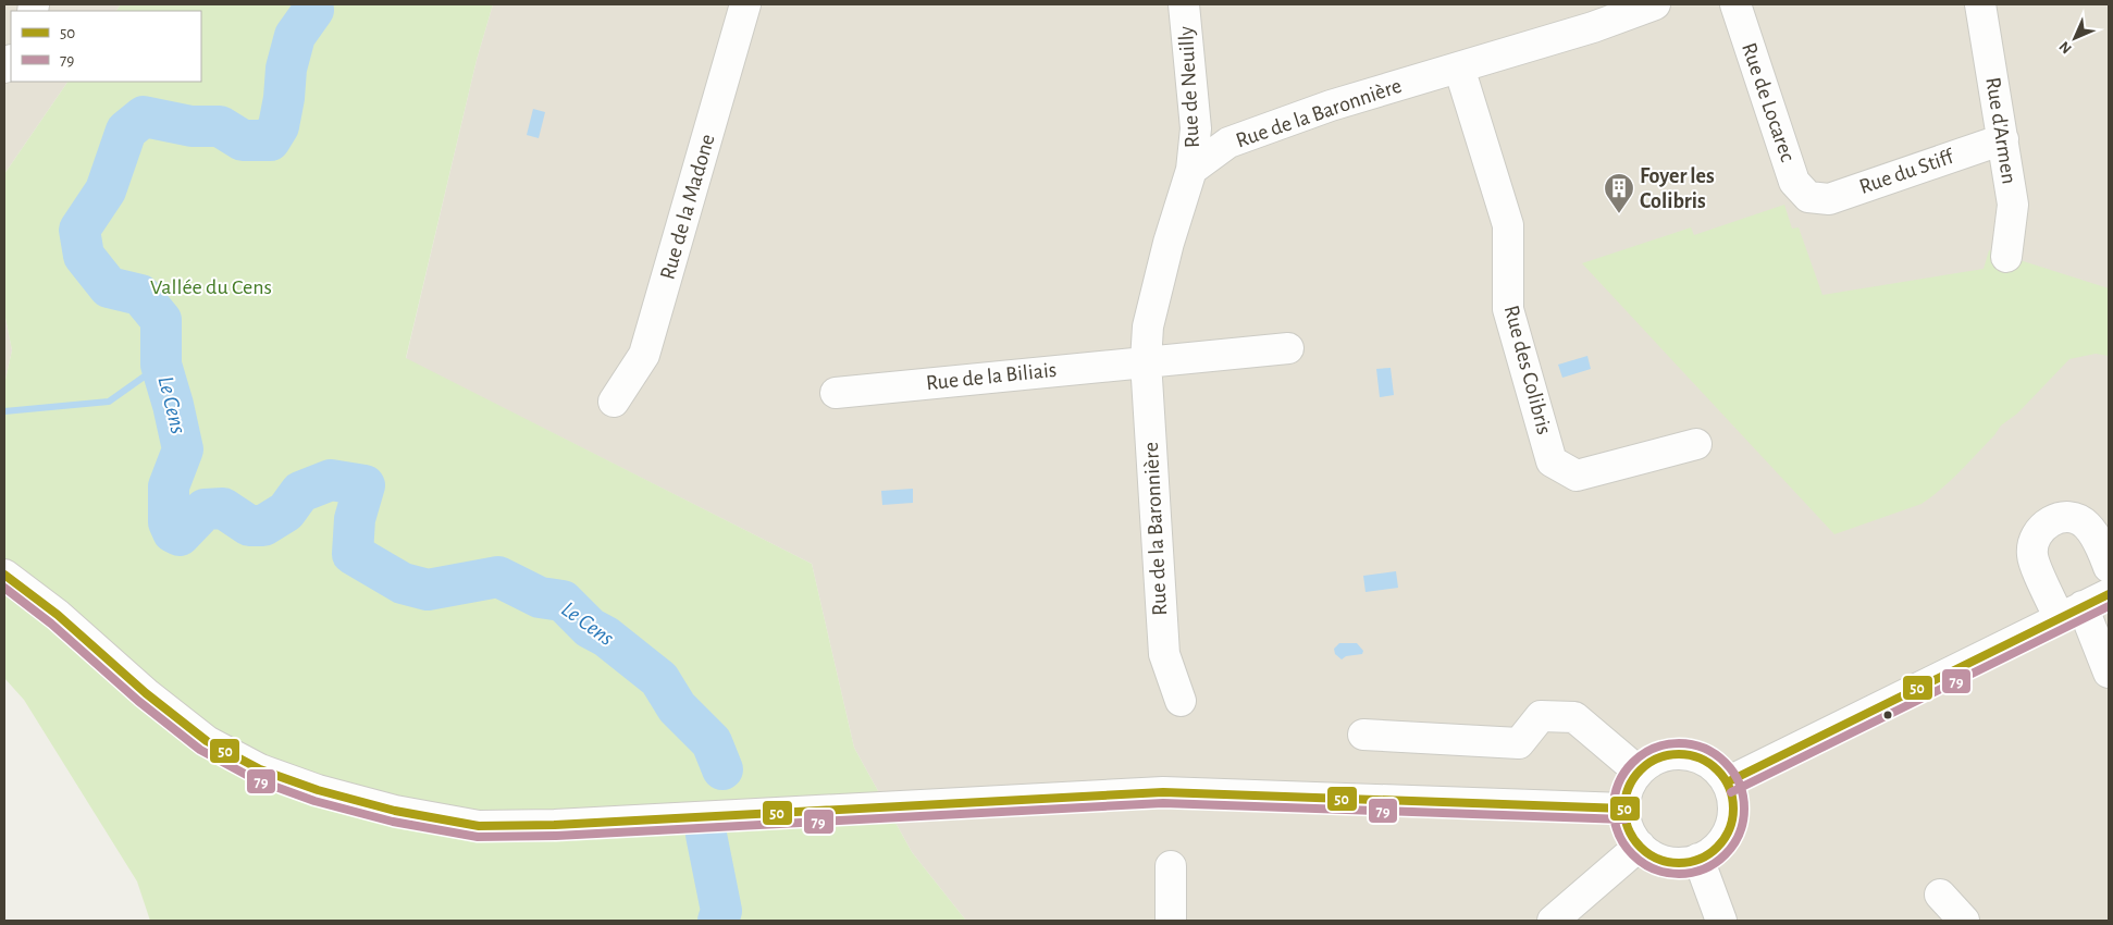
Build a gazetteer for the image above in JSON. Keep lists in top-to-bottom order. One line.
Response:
{"streets":{"street":["Rue de Neuilly","Rue de Locarec","Rue de la Baronnière","Rue d'Armen","Rue du Stiff","Rue de la Madone","Rue des Colibris","Rue de la Biliais"]},"crossings":[["Rue de Neuilly","Rue de la Baronnière"],["Rue de Locarec","Rue du Stiff"],["Rue de la Baronnière","Rue des Colibris"],["Rue de la Baronnière","Rue de la Biliais"],["Rue d'Armen","Rue du Stiff"]],"water":["Le Cens"],"parks":["Vallée du Cens"],"places":{"building":["Foyer les Colibris"]},"lines":["transit line 50","transit line 79"],"legend":["50","79"],"north":"bottom left"}
